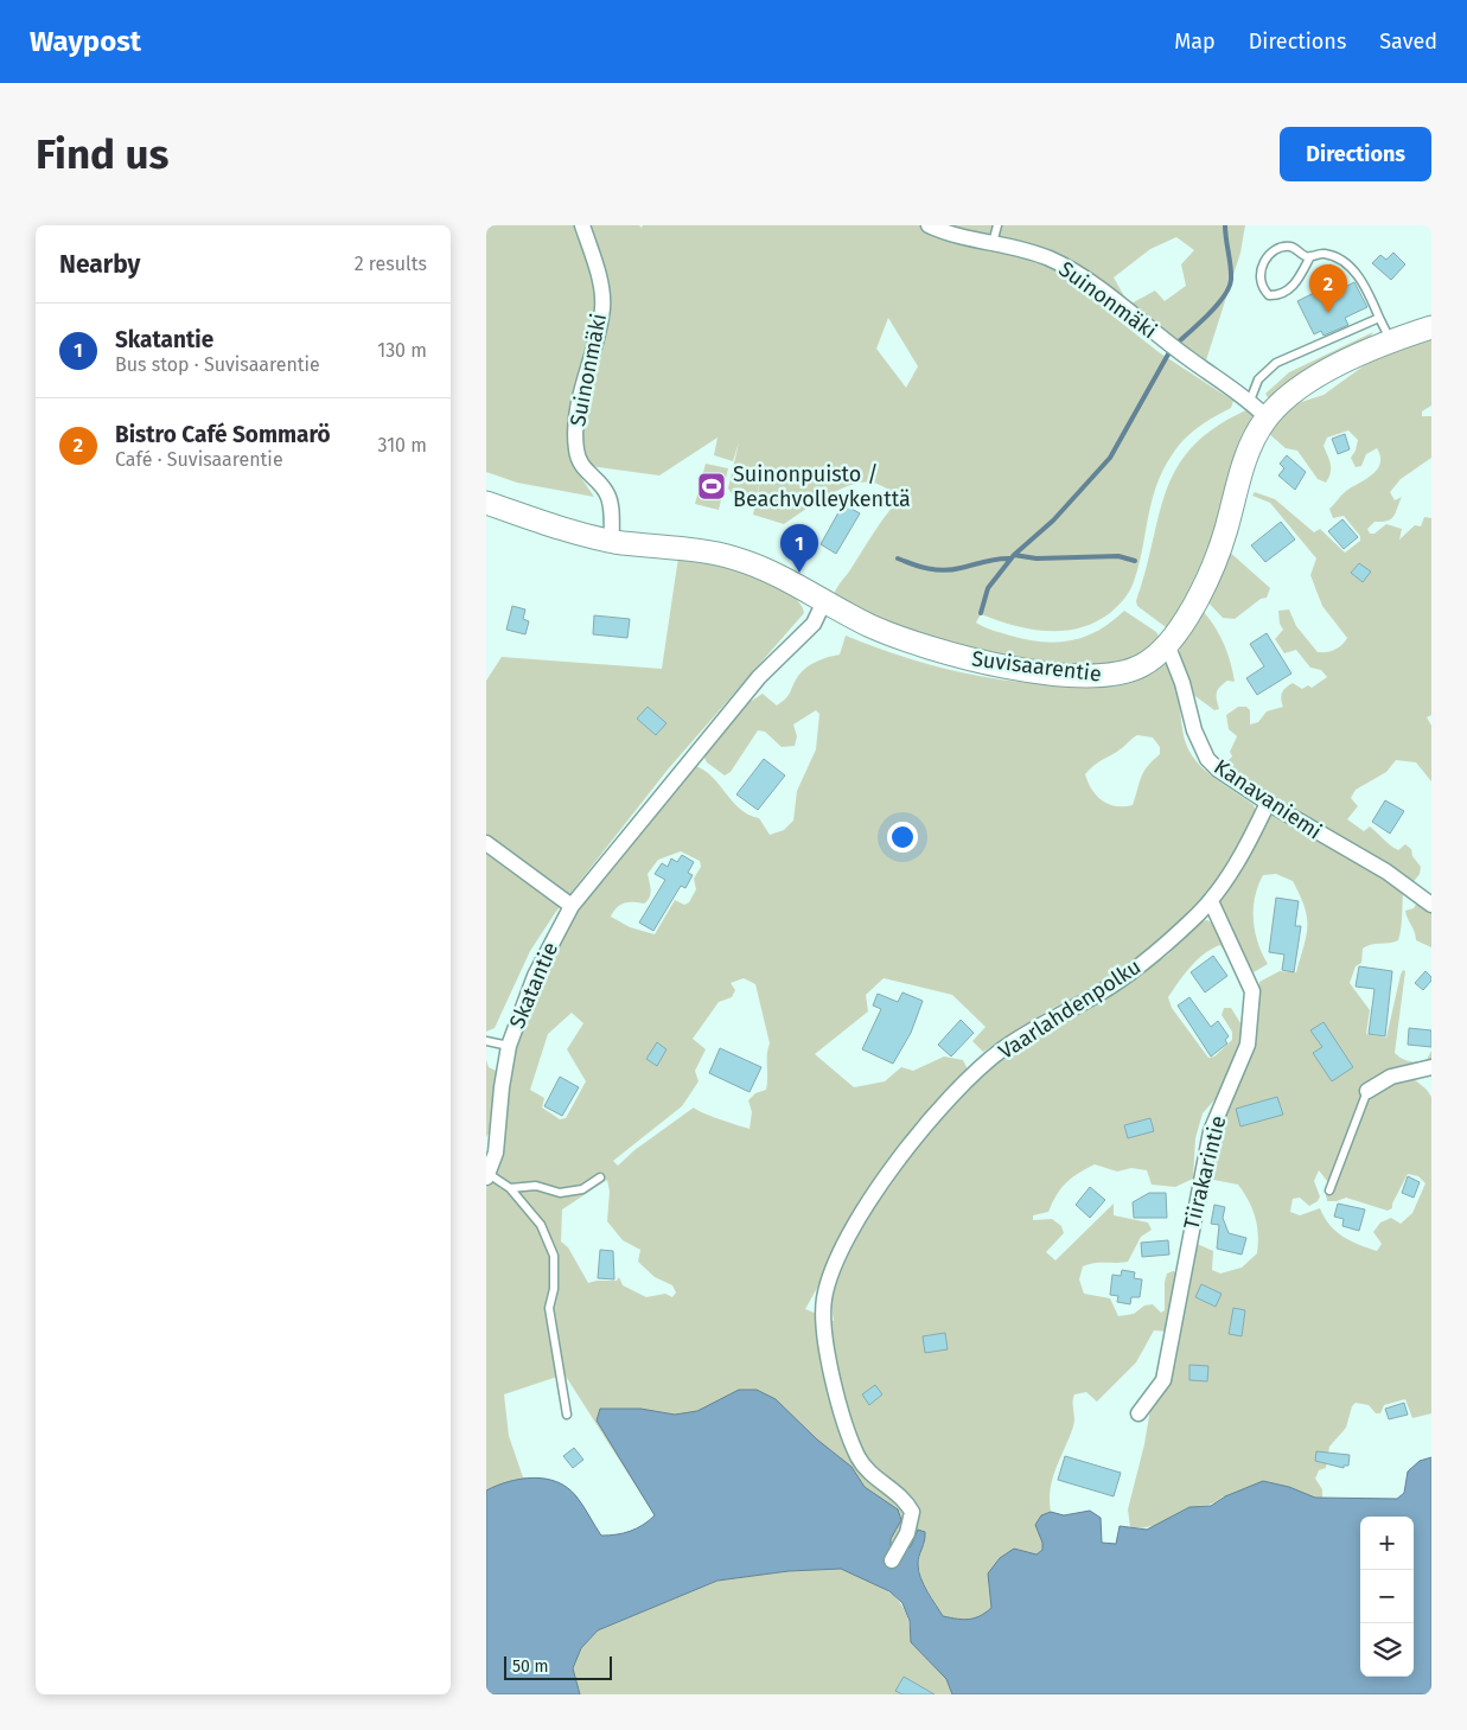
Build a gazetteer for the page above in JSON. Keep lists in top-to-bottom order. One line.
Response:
{"streets":{"street":["Suinonmäki","Suvisaarentie","Kanavaniemi","Skatantie","Vaarlahdenpolku","Tiirakarintie"]},"crossings":[["Suinonmäki","Suvisaarentie"],["Suvisaarentie","Kanavaniemi"],["Suvisaarentie","Skatantie"],["Kanavaniemi","Vaarlahdenpolku"],["Vaarlahdenpolku","Tiirakarintie"]],"places":{"sports":["Suinonpuisto / Beachvolleykenttä"]},"scale_bar":"50 m","page":{"header":"Waypost","nav":["Map","Directions","Saved"],"buttons":"Directions","title":"Find us","heading":["Nearby","2 results"],"pins":["2","1"],"list":[{"mark":"1","name":"Skatantie","note":"Bus stop · Suvisaarentie","value":"130 m"},{"mark":"2","name":"Bistro Café Sommarö","note":"Café · Suvisaarentie","value":"310 m"}],"map_buttons":["+","−"],"scale":"50 m"}}
